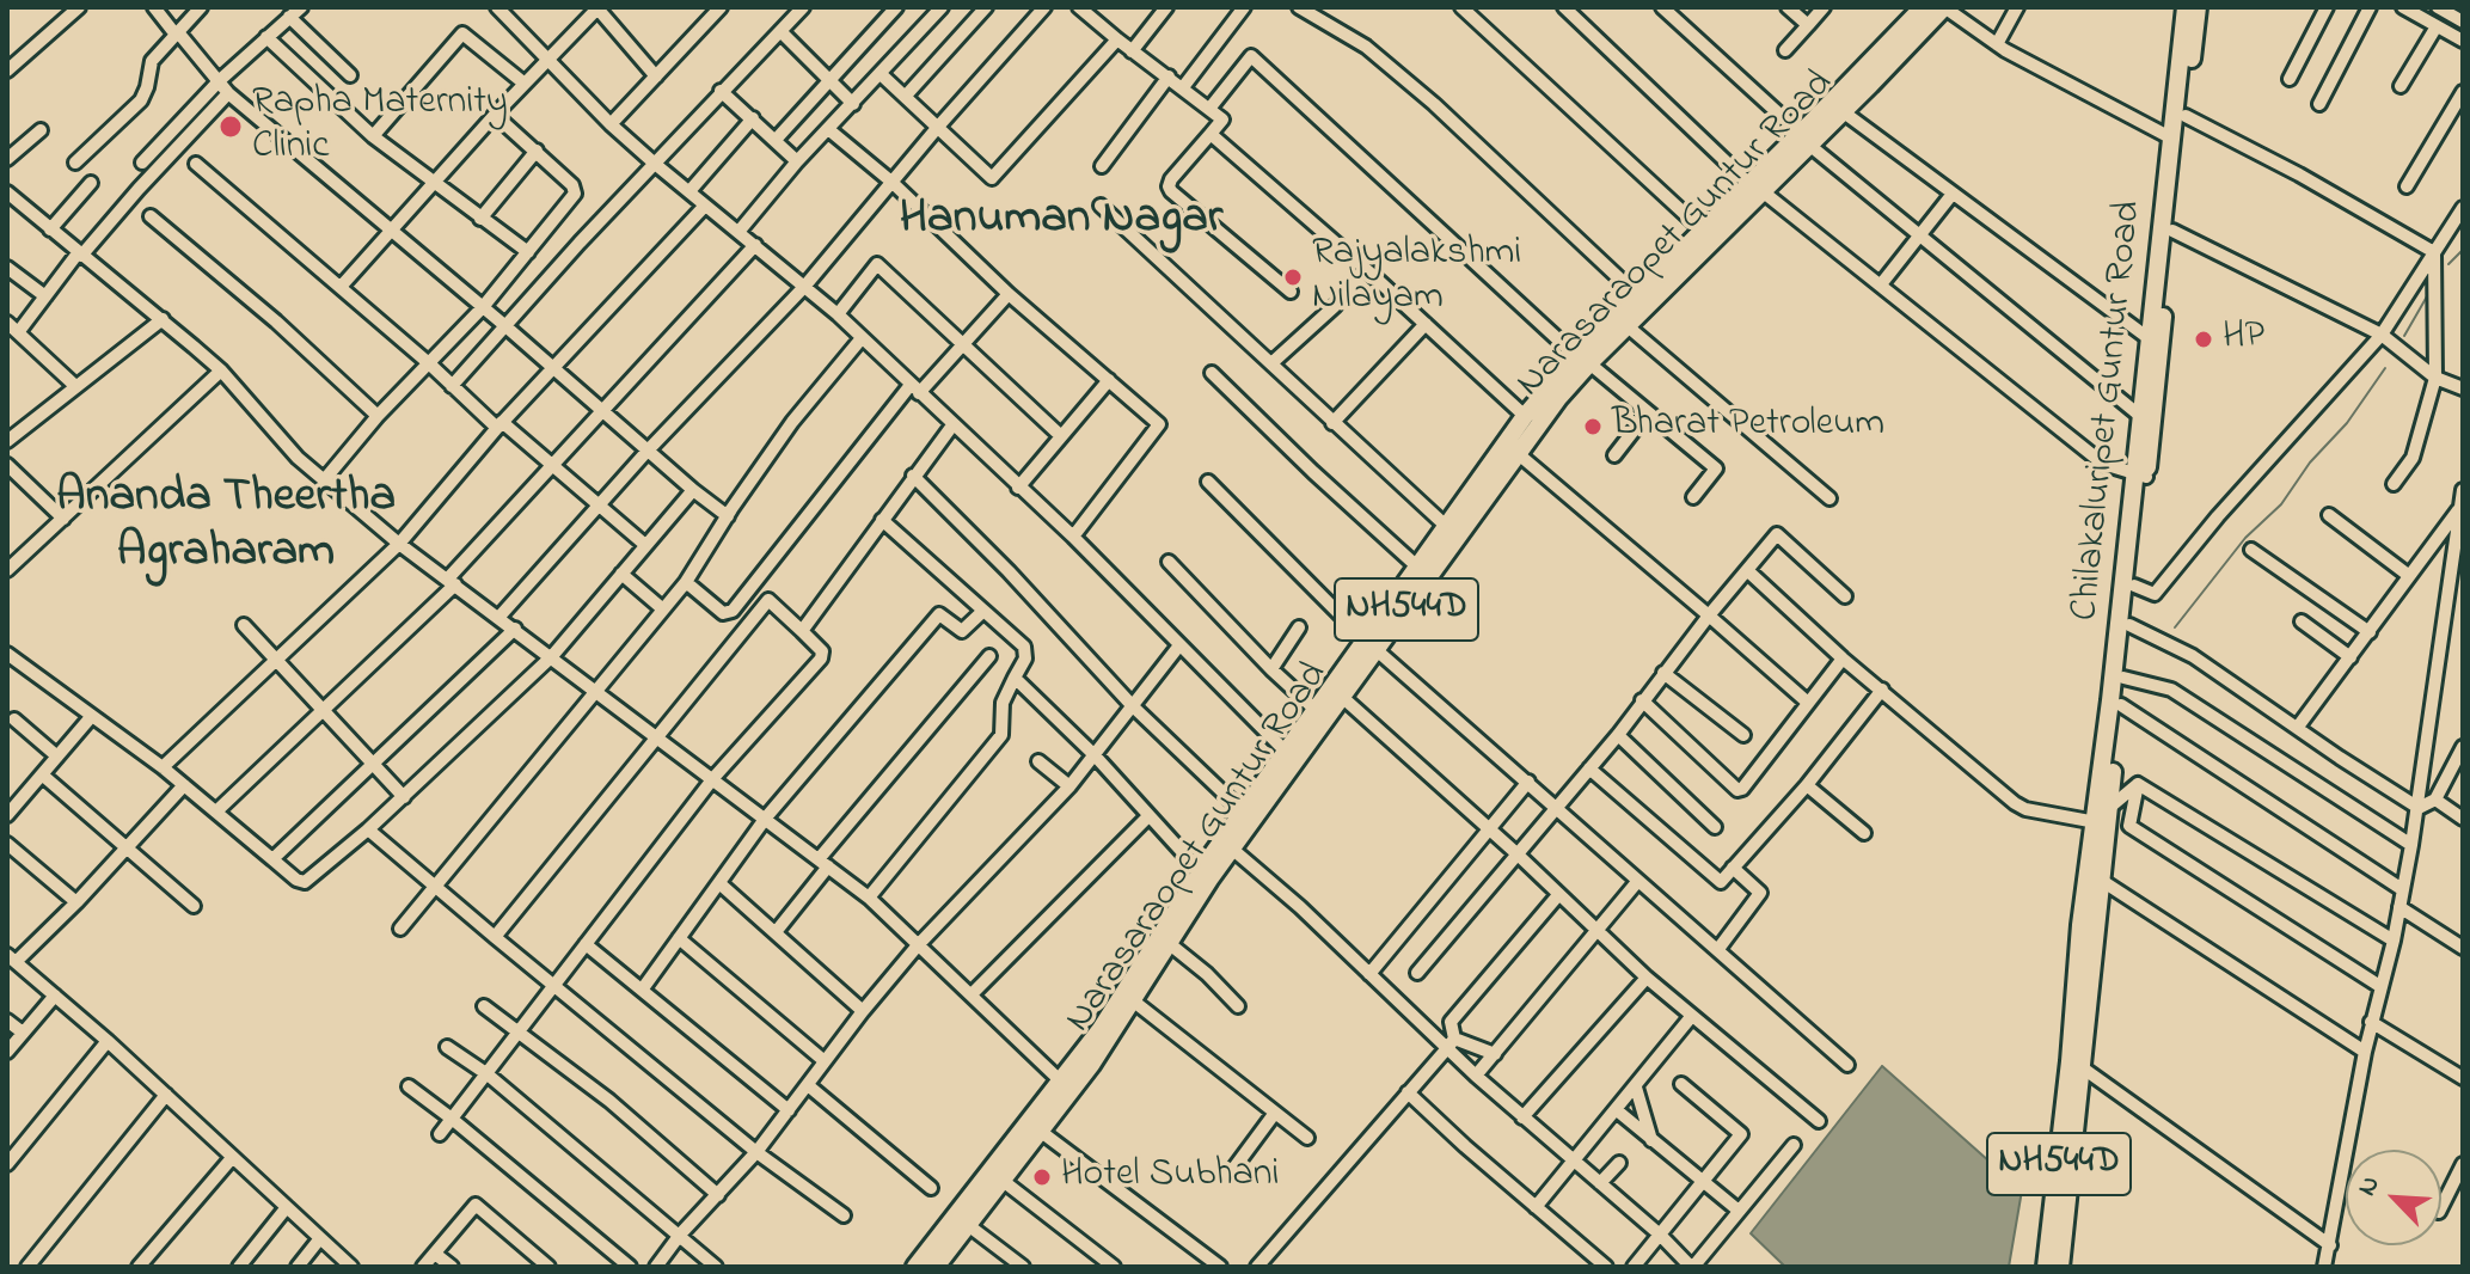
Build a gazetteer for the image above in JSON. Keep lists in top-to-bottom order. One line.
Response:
{"streets":{"highway":["Narasaraopet Guntur Road","Chilakaluripet Guntur Road","NH544D"]},"crossings":[["Chilakaluripet Guntur Road","NH544D"]],"districts":["Hanuman Nagar","Ananda Theertha Agraharam"],"places":["Rapha Maternity Clinic","Rajyalakshmi Nilayam","HP","Bharat Petroleum","Hotel Subhani"],"north":"top left"}
